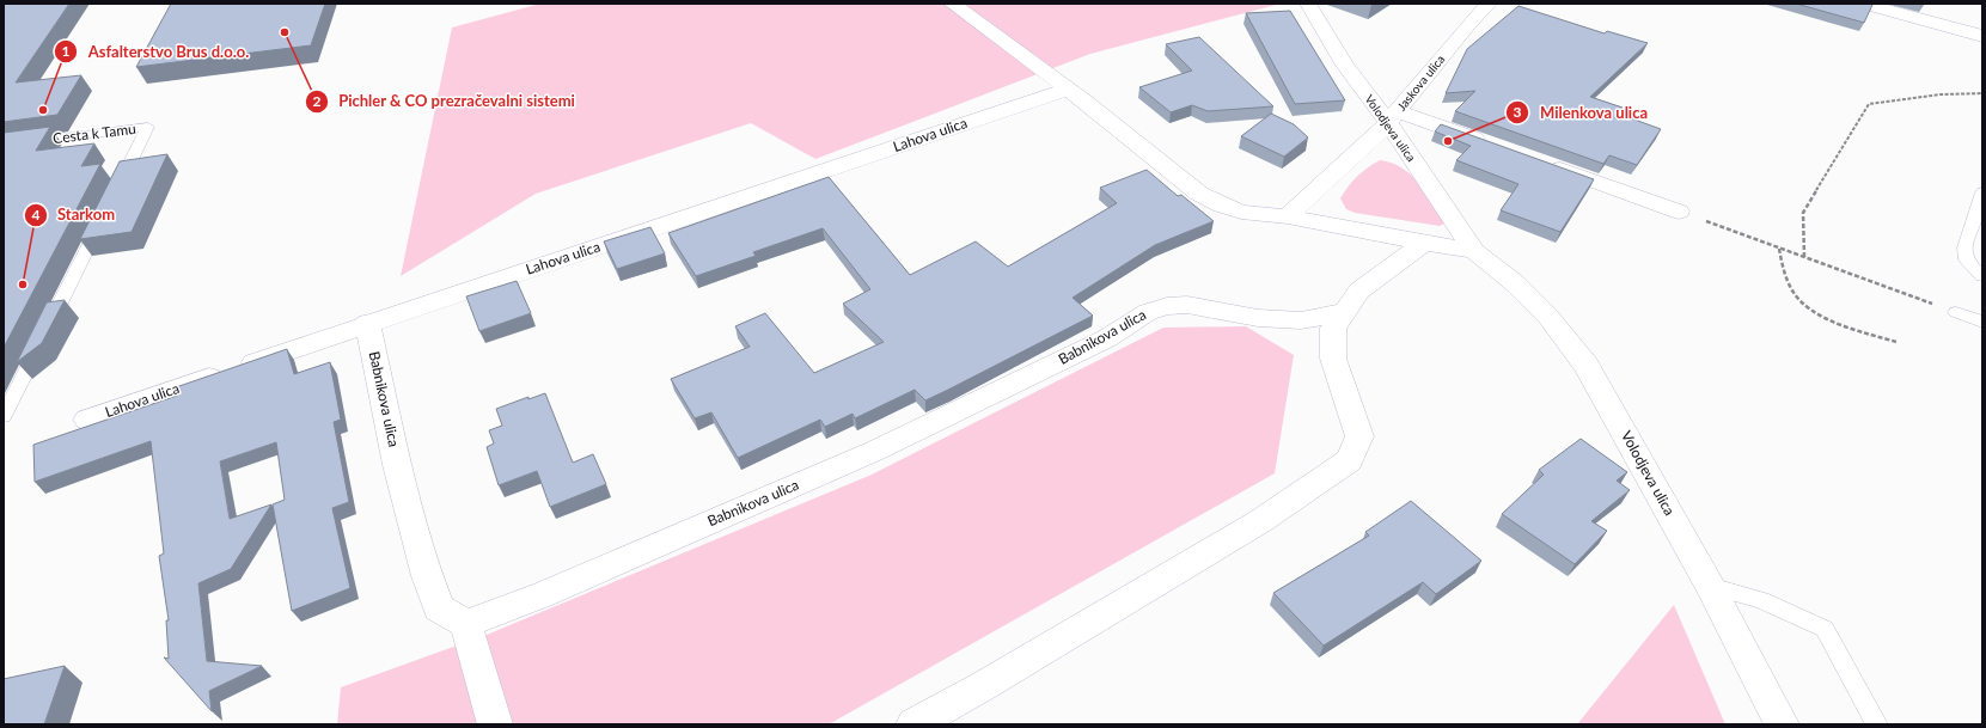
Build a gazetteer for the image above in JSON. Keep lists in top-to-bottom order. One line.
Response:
{"streets":{"street":["Jaskova ulica","Volodjeva ulica","Lahova ulica","Babnikova ulica"],"lane":["Cesta k Tamu"]},"crossings":[["Jaskova ulica","Volodjeva ulica"],["Lahova ulica","Babnikova ulica"]],"places":["Pichler & CO prezračevalni sistemi","Asfalterstvo Brus d.o.o.","Milenkova ulica","Starkom"]}
